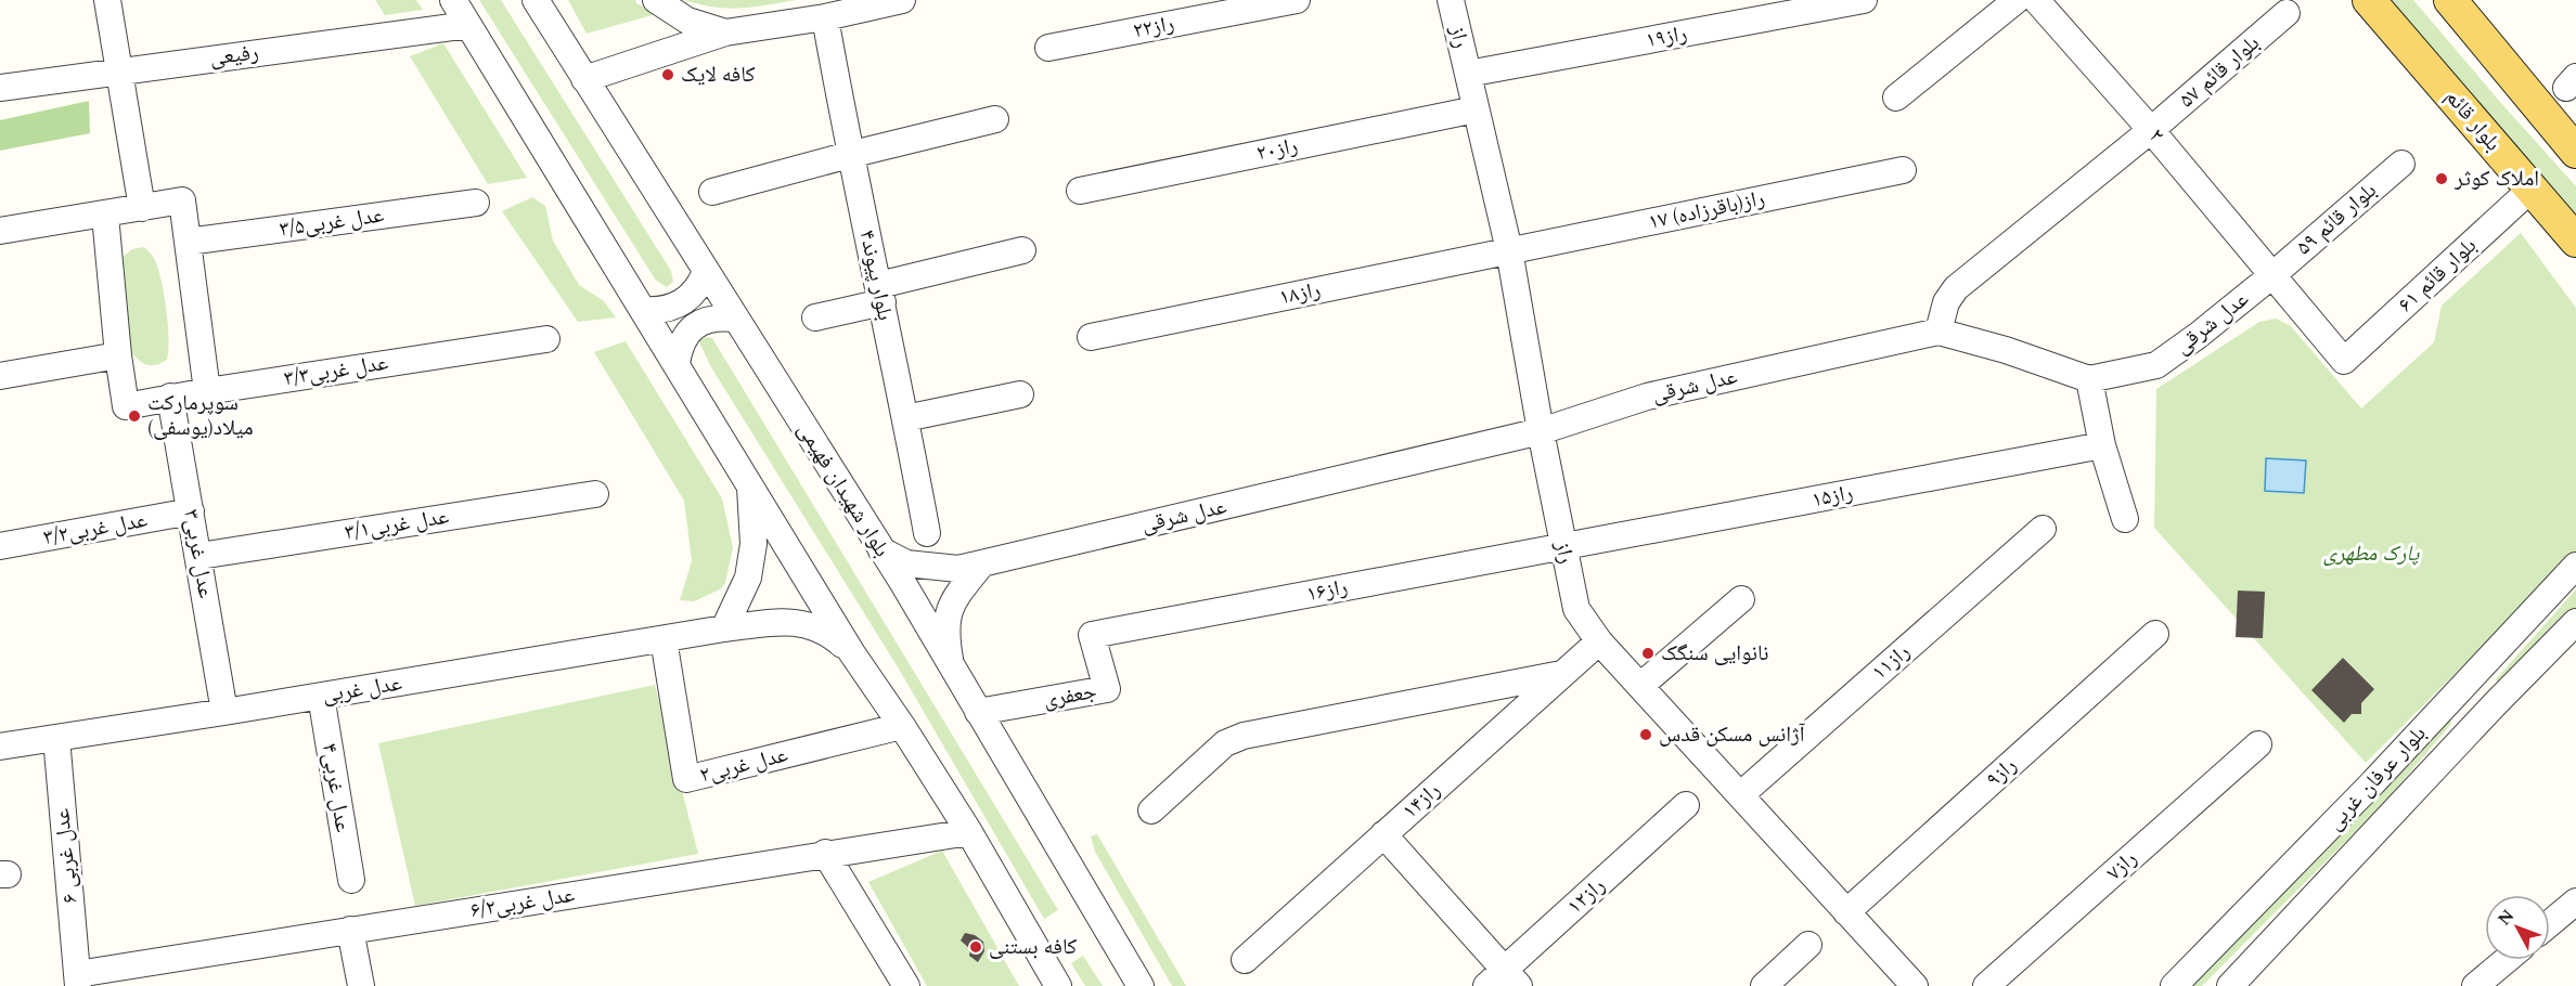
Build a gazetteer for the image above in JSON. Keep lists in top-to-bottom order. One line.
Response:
{"streets":{"main road":["بلوار قائم"],"street":["راز۲۲","راز","راز۱۹","رفیعی","بلوار قائم ۵۷","۲","راز۲۰","۱۷ راز(باقرزاده)","بلوار قائم ۵۹","عدل غربی۳/۵","بلوار پیوند۴","بلوار قائم ۶۱","راز۱۸","عدل شرقی","عدل غربی۳/۳","بلوار شهیدان فهیمی","راز۱۵","عدل غربی۳/۱","عدل غربی۳/۲","عدل غربی۳","راز۱۶","راز۱۱","عدل غربی","جعفری","عدل غربی۲","راز۹","بلوار عرفان غربی","عدل غربی۴","راز۱۴","عدل غربی ۶","راز۷","راز۱۲","۶/۲عدل غربی"]},"crossings":[["راز","راز۱۹"],["راز","راز۲۰"],["راز","۱۷ راز(باقرزاده)"],["راز","راز۱۸"],["راز","عدل شرقی"],["راز","راز۱۵"],["راز","راز۱۶"],["راز","راز۱۱"],["راز","راز۹"],["راز","راز۱۴"],["بلوار قائم ۵۷","۲"],["بلوار قائم ۵۷","عدل شرقی"],["بلوار قائم","بلوار قائم ۶۱"],["۲","بلوار قائم ۵۹"],["۲","بلوار قائم ۶۱"],["۲","عدل شرقی"],["۱۷ راز(باقرزاده)","راز۱۸"],["بلوار قائم ۵۹","بلوار قائم ۶۱"],["بلوار قائم ۵۹","عدل شرقی"],["بلوار قائم ۶۱","عدل شرقی"],["عدل شرقی","بلوار شهیدان فهیمی"],["عدل غربی۳/۳","عدل غربی۳"],["بلوار شهیدان فهیمی","جعفری"],["راز۱۵","راز۱۶"],["عدل غربی۳/۱","عدل غربی۳"],["عدل غربی۳/۲","عدل غربی۳"],["عدل غربی۳","عدل غربی"],["راز۱۶","جعفری"],["عدل غربی","عدل غربی۲"],["عدل غربی","عدل غربی۴"],["عدل غربی","عدل غربی ۶"],["عدل غربی ۶","۶/۲عدل غربی"]],"parks":["پارک مطهری"],"places":["کافه لایک","املاک کوثر","سوپرمارکت میلاد(یوسفی)","نانوایی سنگک","آژانس مسکن قدس","کافه بستنی"],"north":"top left"}
